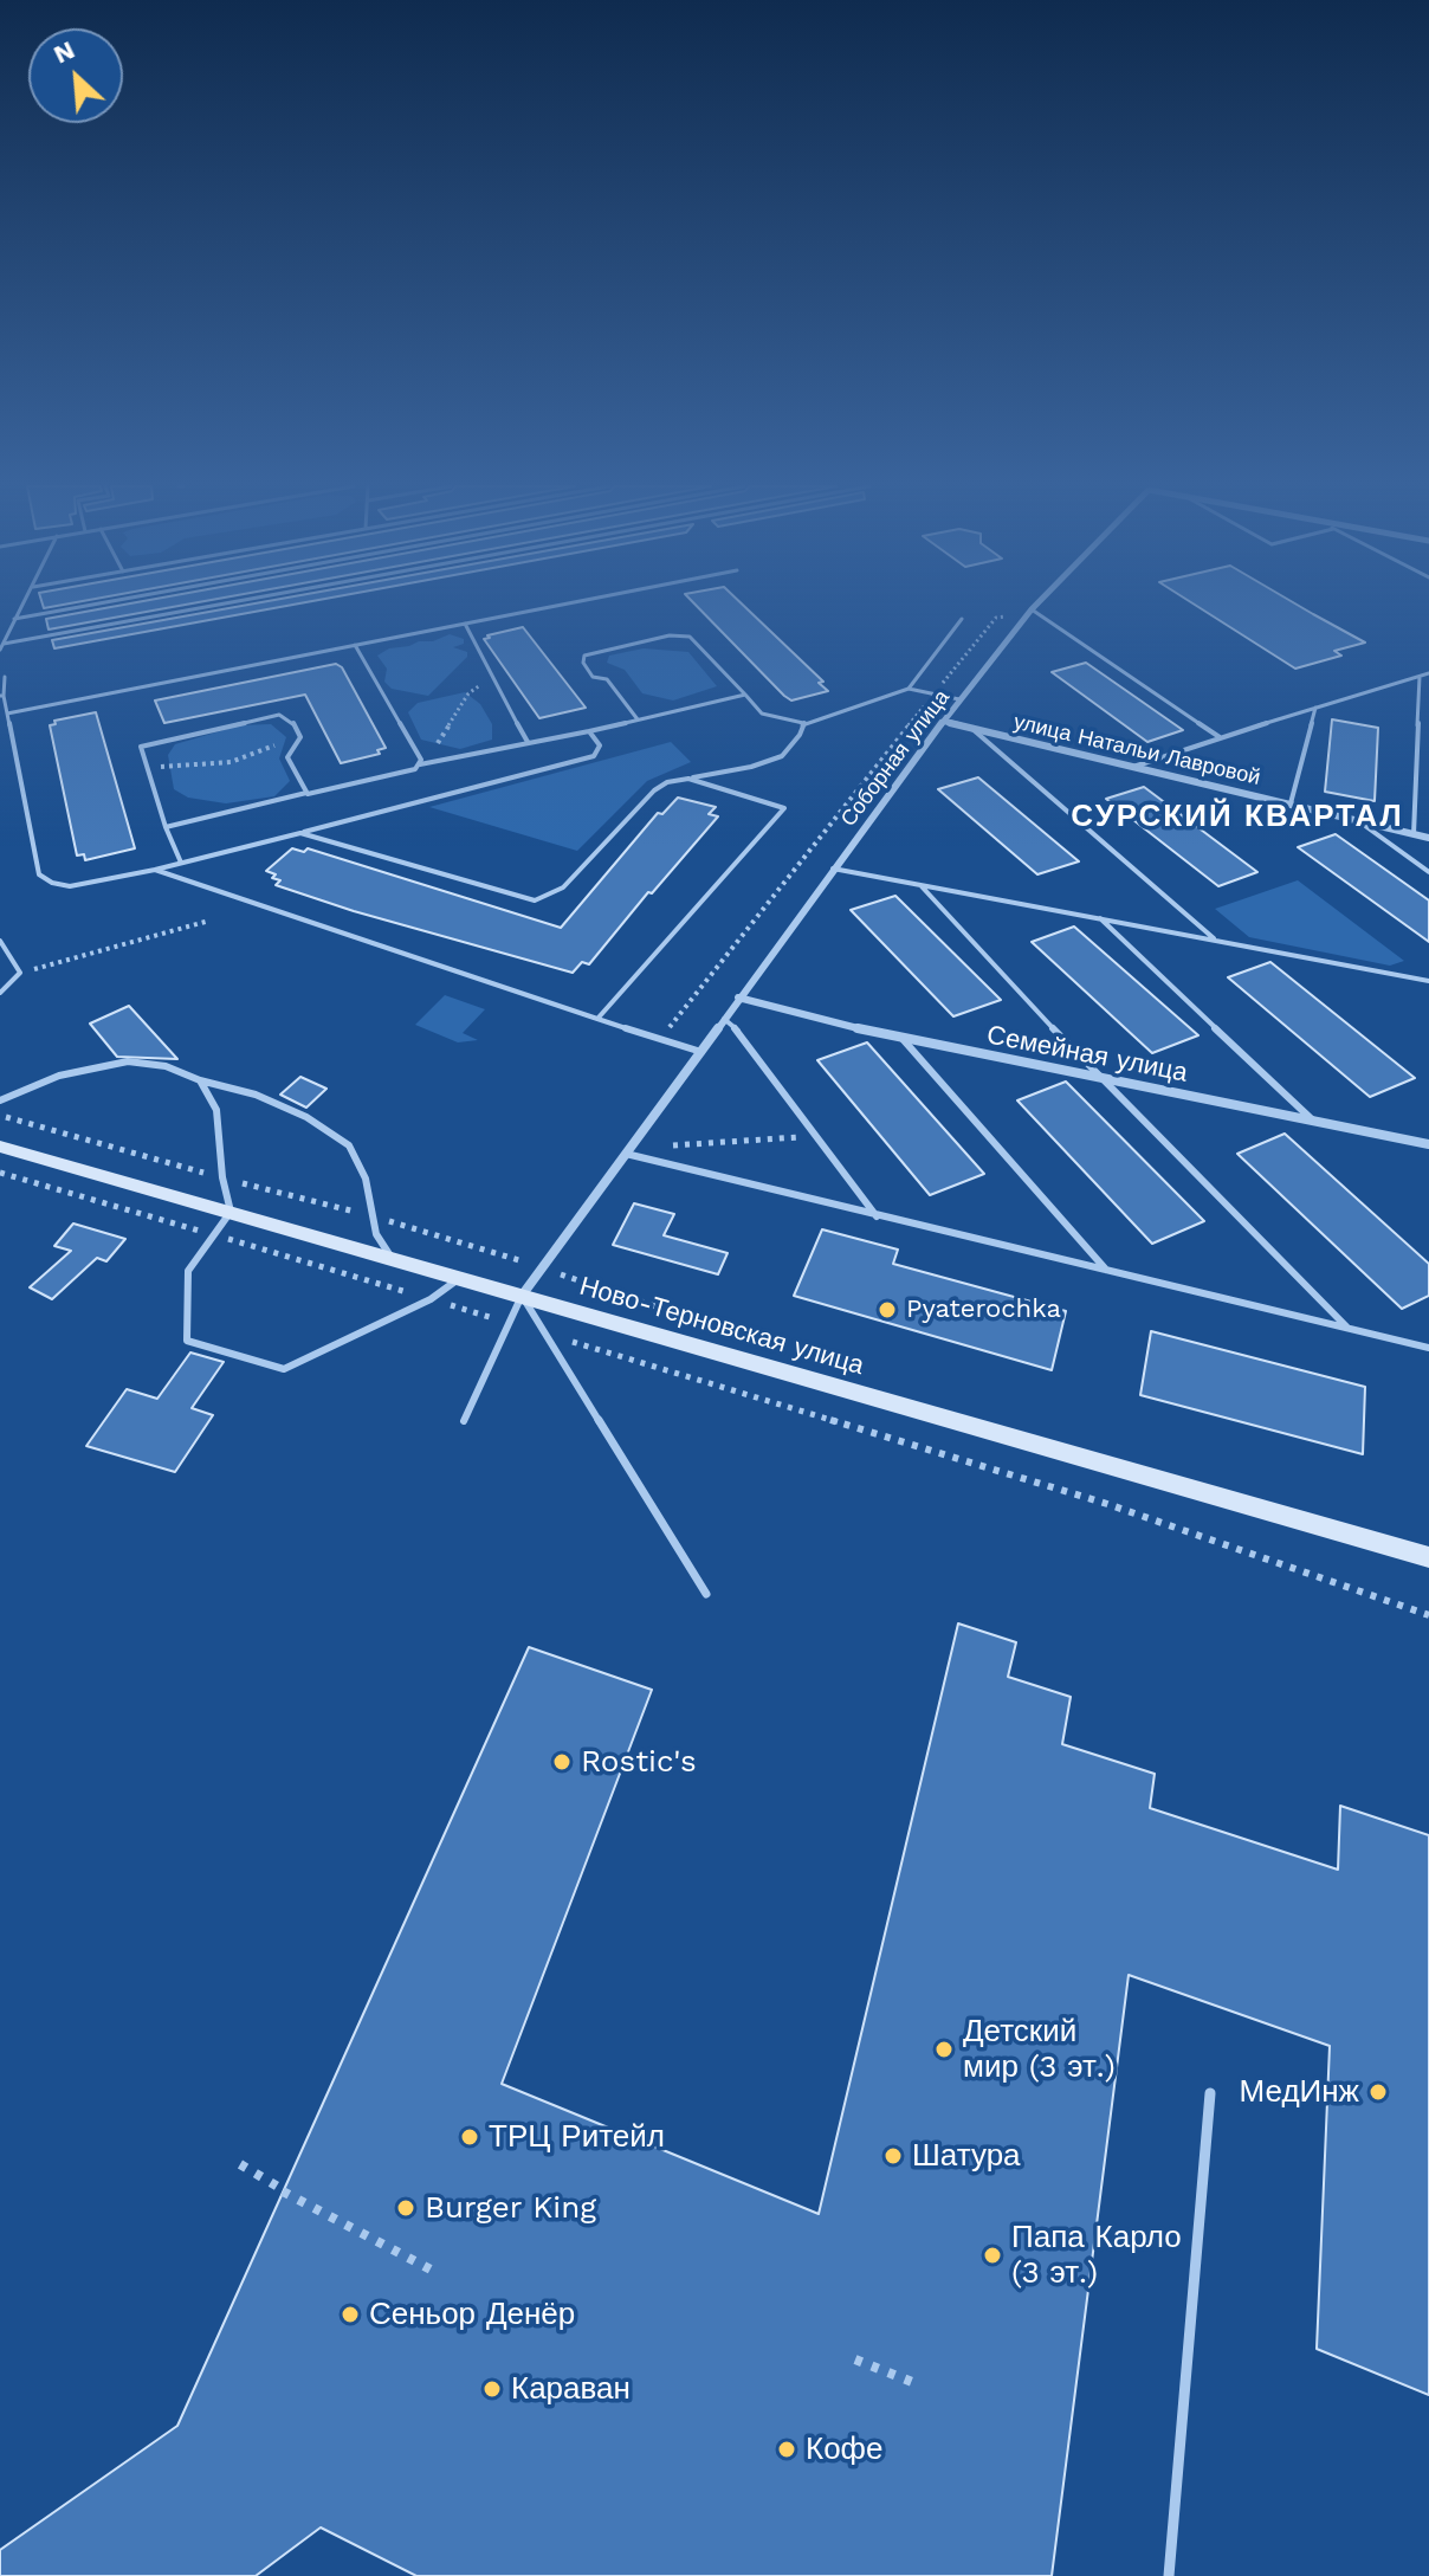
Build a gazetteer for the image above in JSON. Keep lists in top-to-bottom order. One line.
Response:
{"streets":{"main road":["Ново-Терновская улица"],"street":["улица Натальи Лавровой","Соборная улица","Семейная улица"]},"crossings":[["улица Натальи Лавровой","Соборная улица"],["Соборная улица","Семейная улица"],["Соборная улица","Ново-Терновская улица"]],"districts":["СУРСКИЙ КВАРТАЛ"],"places":["Pyaterochka","Rostic's","Детский мир (3 эт.)","МедИнж","ТРЦ Ритейл","Шатура","Burger King","Папа Карло (3 эт.)","Сеньор Денёр","Караван","Кофе"],"north":"top left"}
